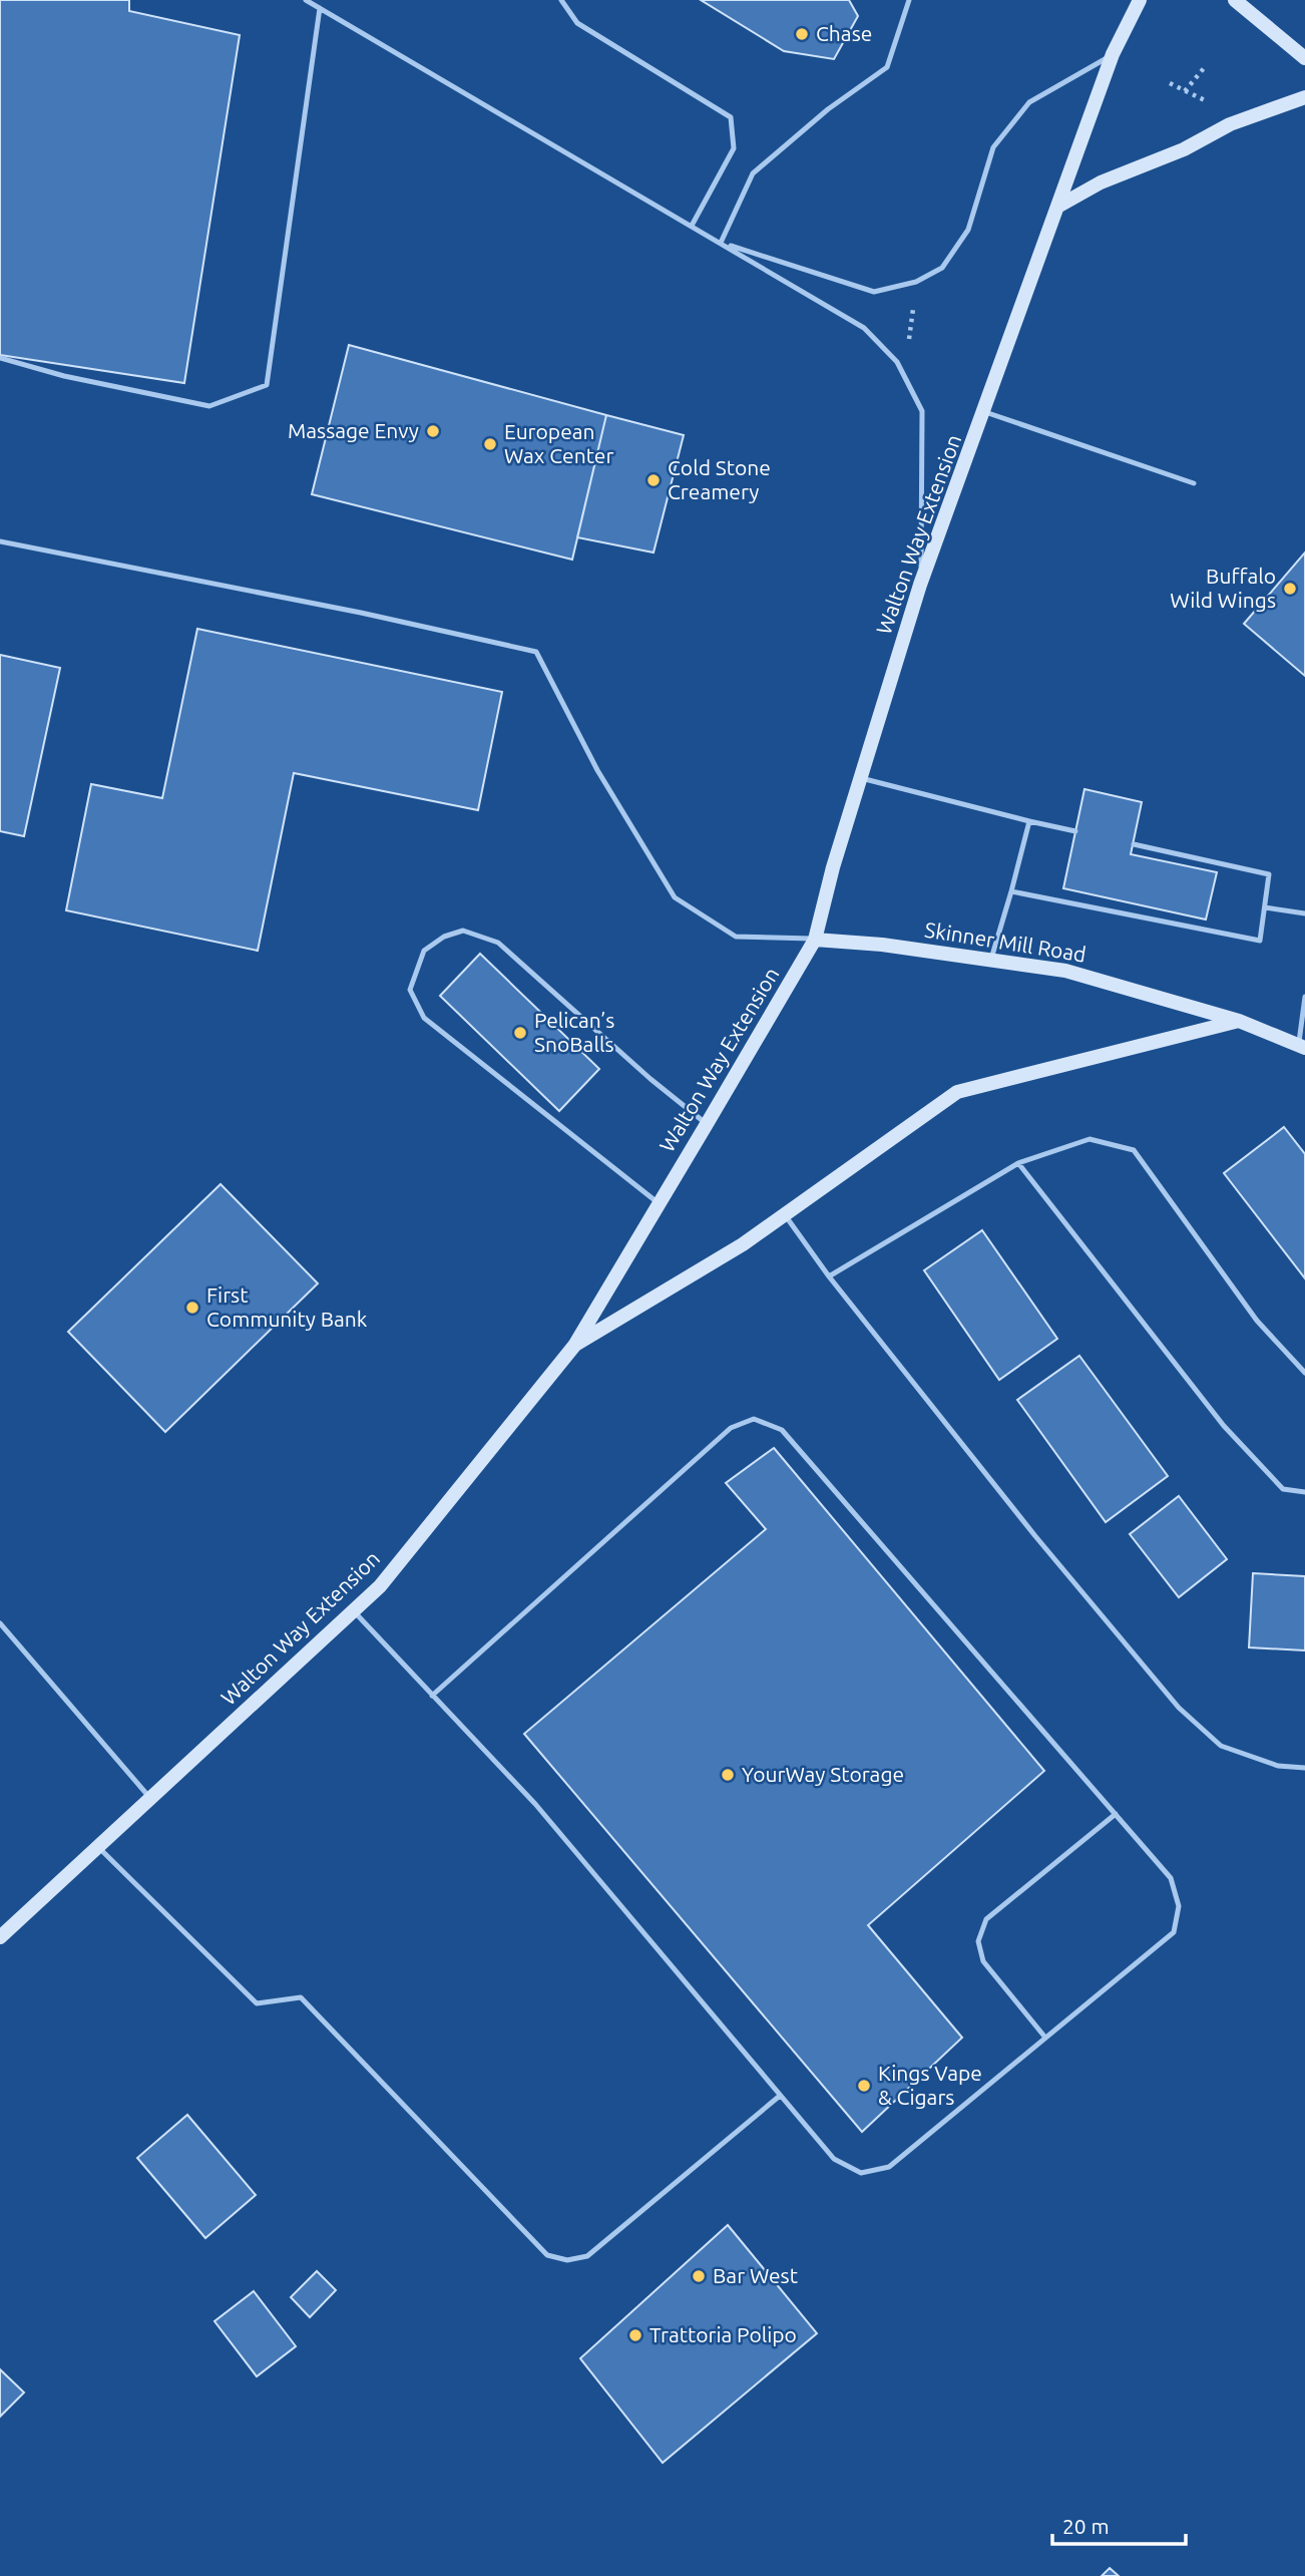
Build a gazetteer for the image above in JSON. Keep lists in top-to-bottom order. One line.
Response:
{"streets":{"main road":["Walton Way Extension","Skinner Mill Road"]},"crossings":[["Walton Way Extension","Skinner Mill Road"]],"places":["Chase","Massage Envy","European Wax Center","Cold Stone Creamery","Buffalo Wild Wings","Pelican’s SnoBalls","First Community Bank","YourWay Storage","Kings Vape & Cigars","Bar West","Trattoria Polipo"],"scale_bar":"20 m"}
